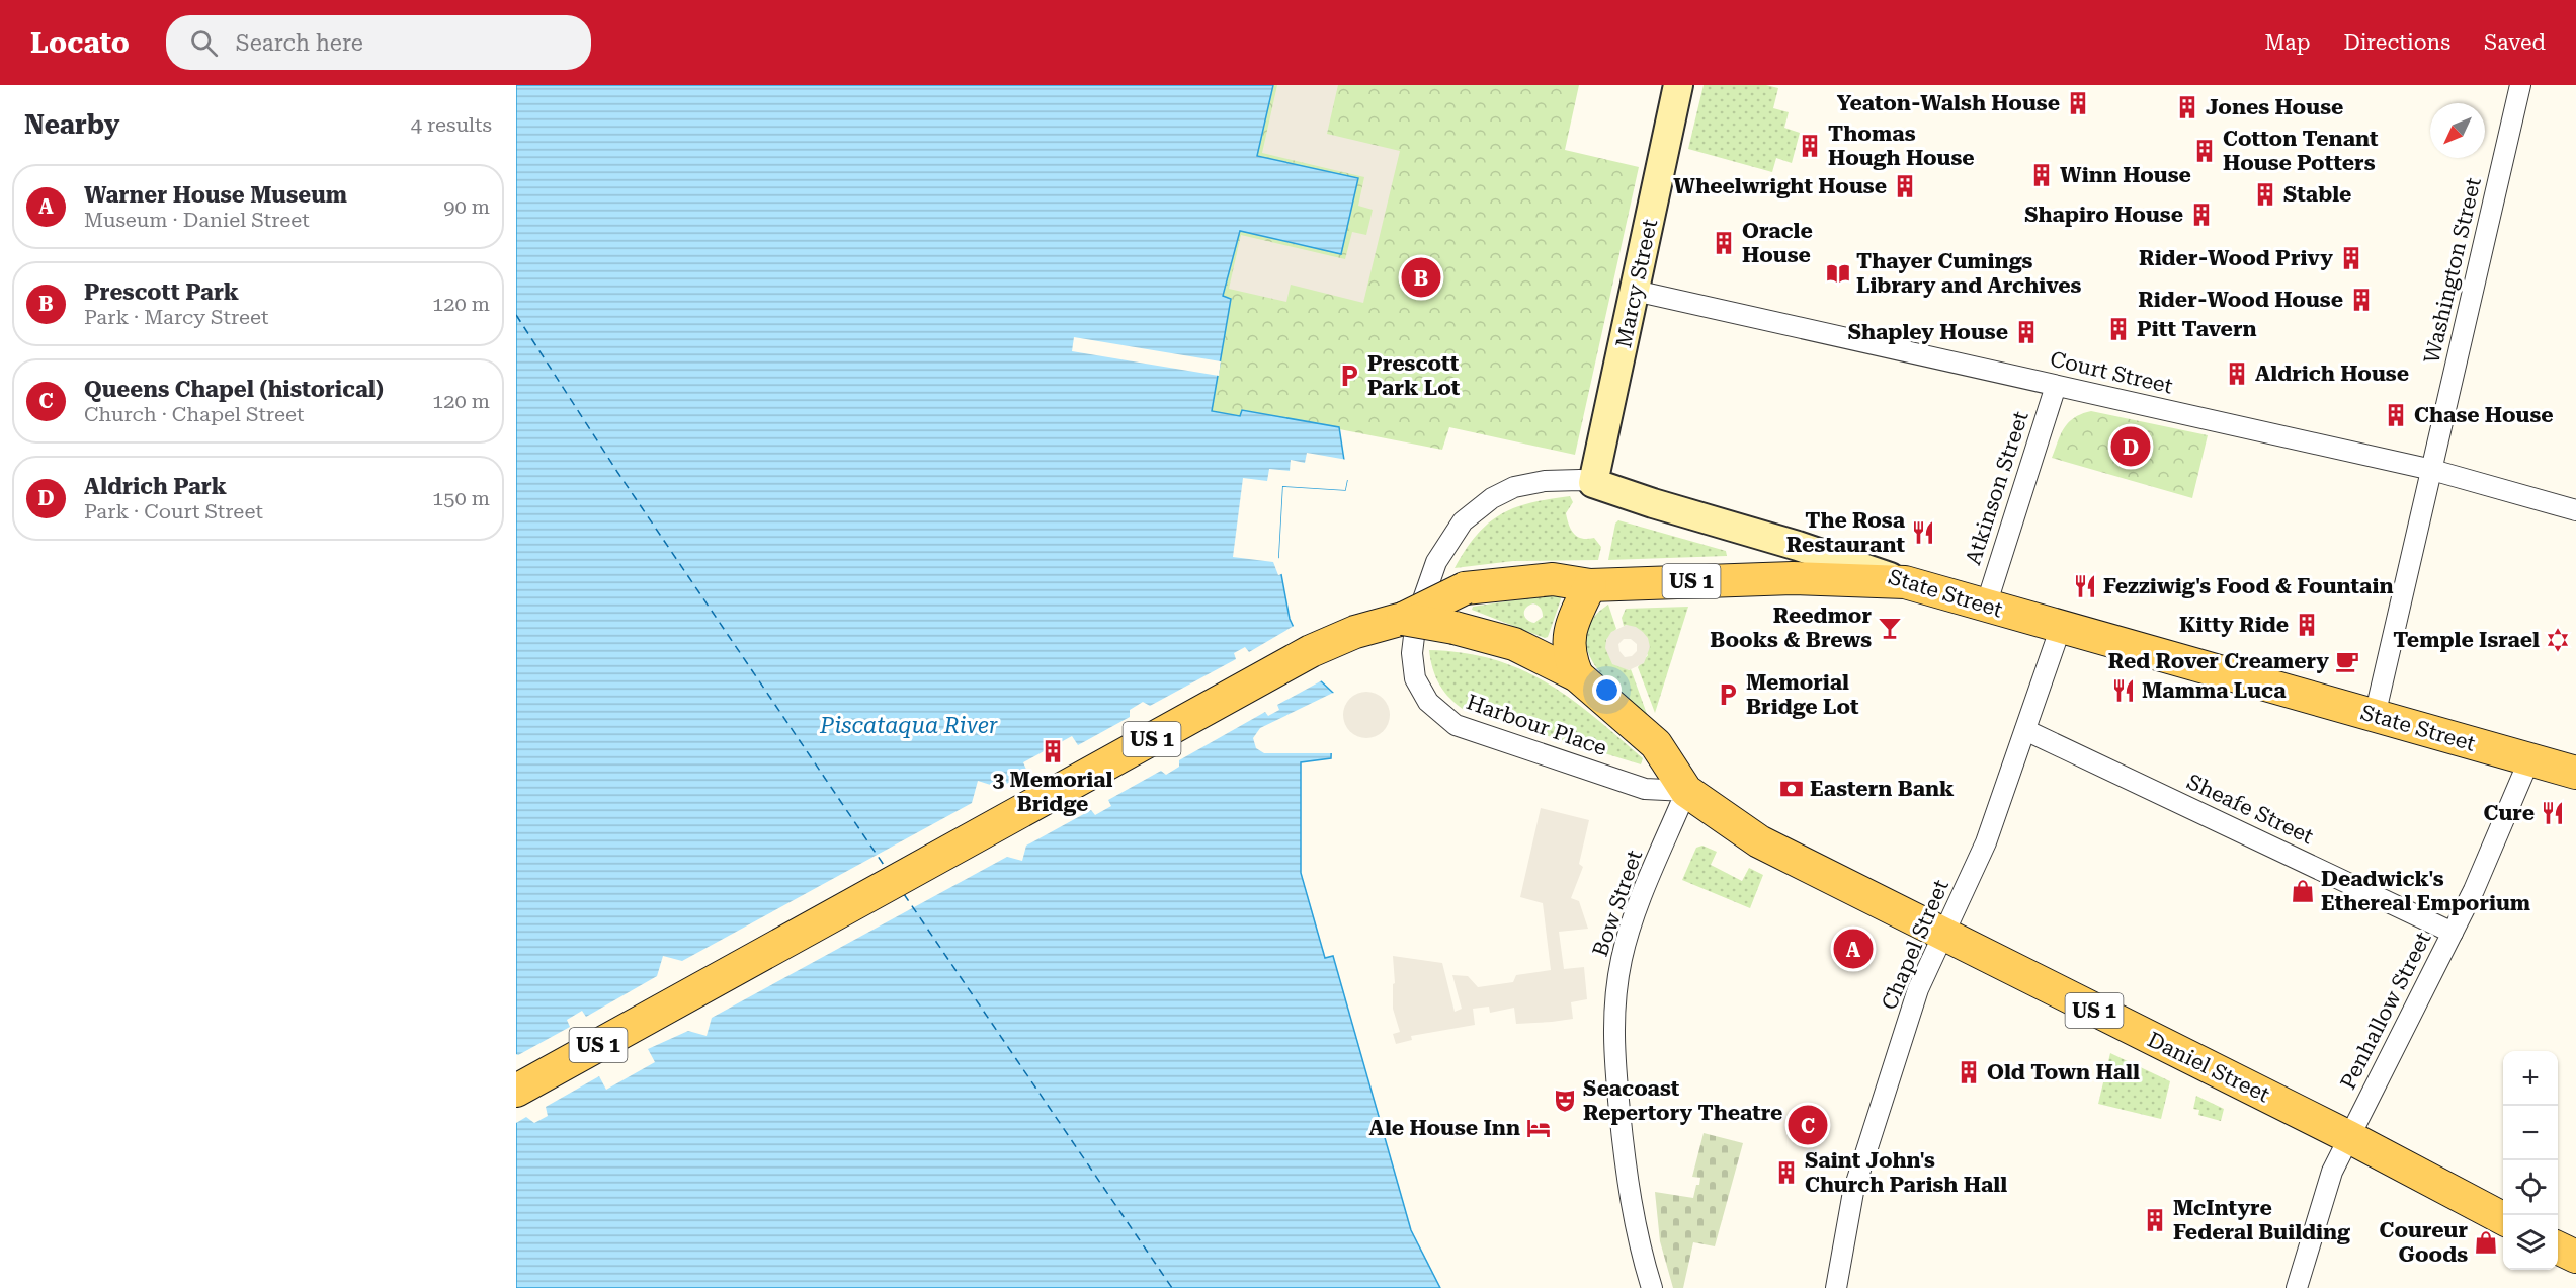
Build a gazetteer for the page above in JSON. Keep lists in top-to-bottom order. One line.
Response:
{"streets":{"main road":["US 1","State Street","Daniel Street"],"street":["Washington Street","Marcy Street","Court Street","Atkinson Street","Harbour Place","Sheafe Street","Bow Street","Chapel Street","Penhallow Street"]},"crossings":[["Washington Street","Court Street"],["Washington Street","State Street"],["Marcy Street","Court Street"],["Marcy Street","State Street"],["Court Street","Atkinson Street"],["Atkinson Street","State Street"],["US 1","State Street"],["US 1","Harbour Place"],["US 1","Bow Street"],["US 1","Daniel Street"],["State Street","Harbour Place"],["State Street","Chapel Street"],["State Street","Penhallow Street"],["Harbour Place","Bow Street"],["Harbour Place","Daniel Street"],["Sheafe Street","Chapel Street"],["Sheafe Street","Penhallow Street"],["Bow Street","Daniel Street"],["Chapel Street","Daniel Street"],["Penhallow Street","Daniel Street"]],"water":["Piscataqua River"],"places":{"building":["Yeaton-Walsh House","Jones House","Thomas Hough House","Cotton Tenant House Potters","Winn House","Wheelwright House","Stable","Shapiro House","Oracle House","Rider-Wood Privy","Rider-Wood House","Pitt Tavern","Shapley House","Aldrich House","Chase House","Kitty Ride","3 Memorial Bridge","Old Town Hall","Saint John's Church Parish Hall","McIntyre Federal Building"],"library":["Thayer Cumings Library and Archives"],"parking":["Prescott Park Lot","Memorial Bridge Lot"],"restaurant":["The Rosa Restaurant","Fezziwig's Food & Fountain","Mamma Luca","Cure"],"bar":["Reedmor Books & Brews"],"synagogue":["Temple Israel"],"cafe":["Red Rover Creamery"],"bank":["Eastern Bank"],"shop":["Deadwick's Ethereal Emporium","Coureur Goods"],"theatre":["Seacoast Repertory Theatre"],"hotel":["Ale House Inn"]},"north":"bottom left","page":{"header":"Locato","search":"Search here","nav":["Map","Directions","Saved"],"heading":["Nearby","4 results"],"list":[{"mark":"A","name":"Warner House Museum","note":"Museum · Daniel Street","value":"90 m"},{"mark":"B","name":"Prescott Park","note":"Park · Marcy Street","value":"120 m"},{"mark":"C","name":"Queens Chapel (historical)","note":"Church · Chapel Street","value":"120 m"},{"mark":"D","name":"Aldrich Park","note":"Park · Court Street","value":"150 m"}],"pins":["B","D","A","C"],"map_buttons":["+","−"]}}
